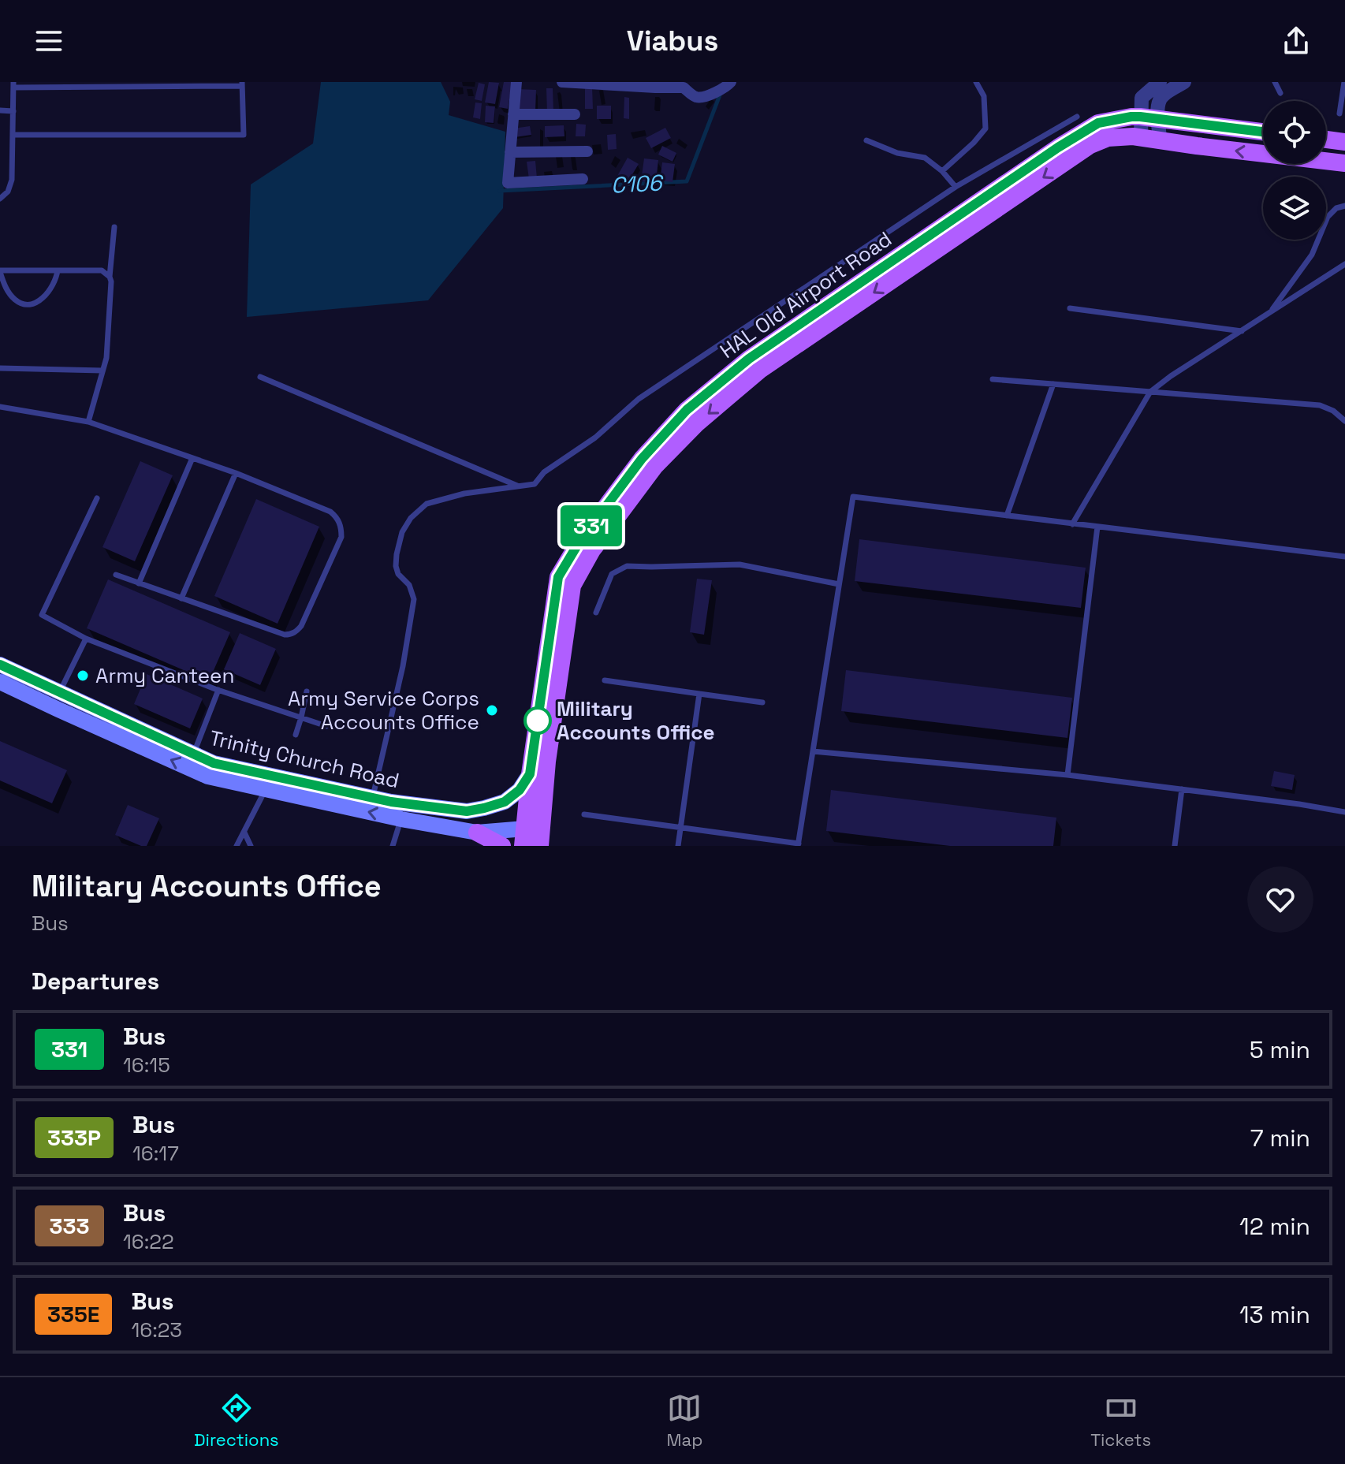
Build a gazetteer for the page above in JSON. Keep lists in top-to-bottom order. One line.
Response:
{"streets":{"main road":["HAL Old Airport Road","Trinity Church Road"]},"crossings":[["HAL Old Airport Road","Trinity Church Road"]],"water":["C106"],"places":["Army Canteen","Army Service Corps Accounts Office","Military Accounts Office"],"lines":["bus line 331"],"page":{"header":"Viabus","on_map":"331","heading":[["Military Accounts Office","Bus"],"Departures"],"list":[{"mark":"331","name":"Bus","note":"16:15","value":"5 min"},{"mark":"333P","name":"Bus","note":"16:17","value":"7 min"},{"mark":"333","name":"Bus","note":"16:22","value":"12 min"},{"mark":"335E","name":"Bus","note":"16:23","value":"13 min"}],"tabs":["Directions","Map","Tickets"]}}
